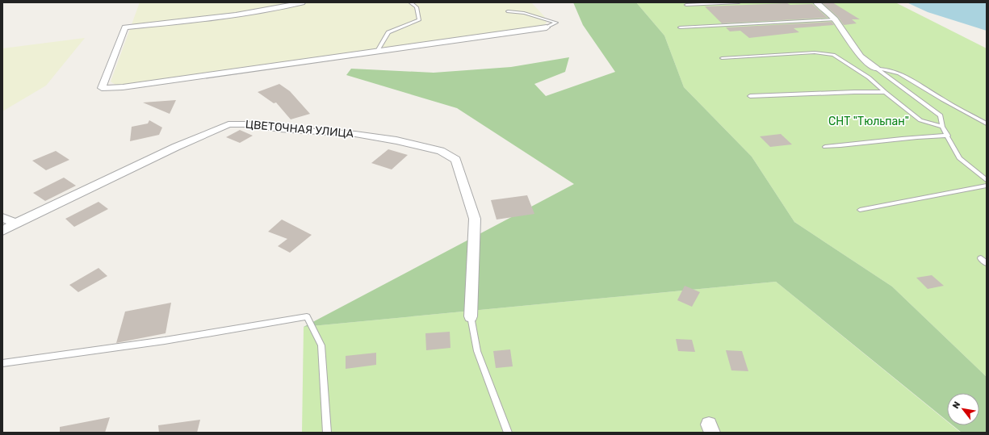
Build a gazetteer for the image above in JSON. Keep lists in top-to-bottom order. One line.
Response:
{"streets":{"street":["ЦВЕТОЧНАЯ УЛИЦА"]},"parks":["СНТ \"Тюльпан\""],"north":"top left"}
